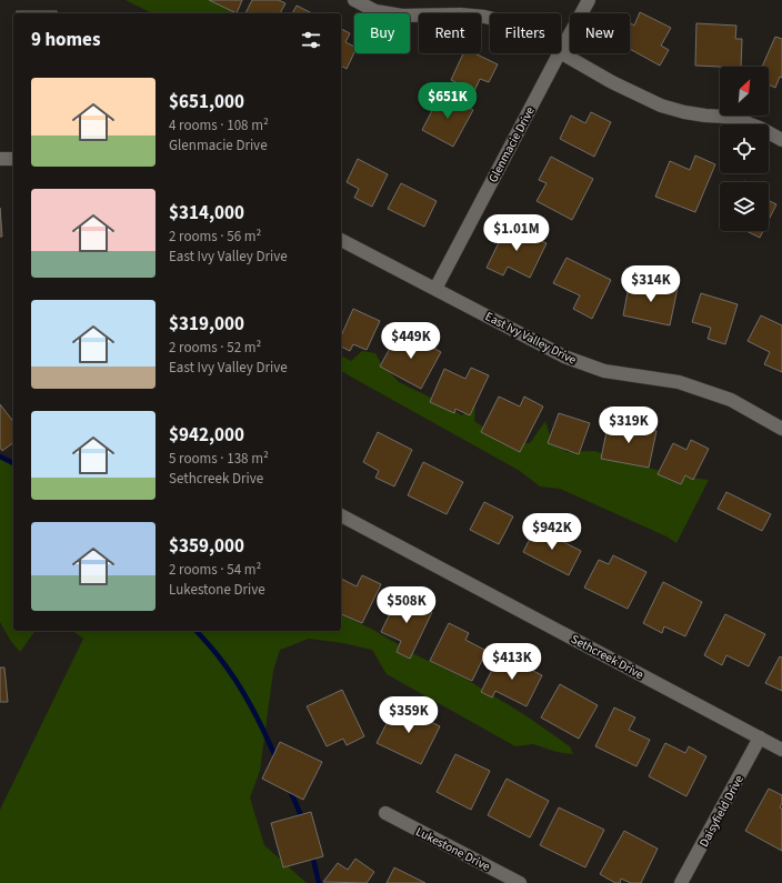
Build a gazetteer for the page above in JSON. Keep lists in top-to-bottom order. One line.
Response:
{"streets":{"street":["Glenmacie Drive","East Ivy Valley Drive","Sethcreek Drive","Daisyfield Drive","Lukestone Drive"]},"crossings":[["Glenmacie Drive","East Ivy Valley Drive"],["Sethcreek Drive","Daisyfield Drive"]],"north":"top right","page":{"chip":["Buy","Rent","Filters","New"],"heading":"9 homes","list":[{"name":"$651,000","note":"4 rooms · 108 m² · Glenmacie Drive"},{"name":"$314,000","note":"2 rooms · 56 m² · East Ivy Valley Drive"},{"name":"$319,000","note":"2 rooms · 52 m² · East Ivy Valley Drive"},{"name":"$942,000","note":"5 rooms · 138 m² · Sethcreek Drive"},{"name":"$359,000","note":"2 rooms · 54 m² · Lukestone Drive"}],"price":["$651K","$1.01M","$314K","$449K","$319K","$942K","$508K","$413K","$359K"]}}
